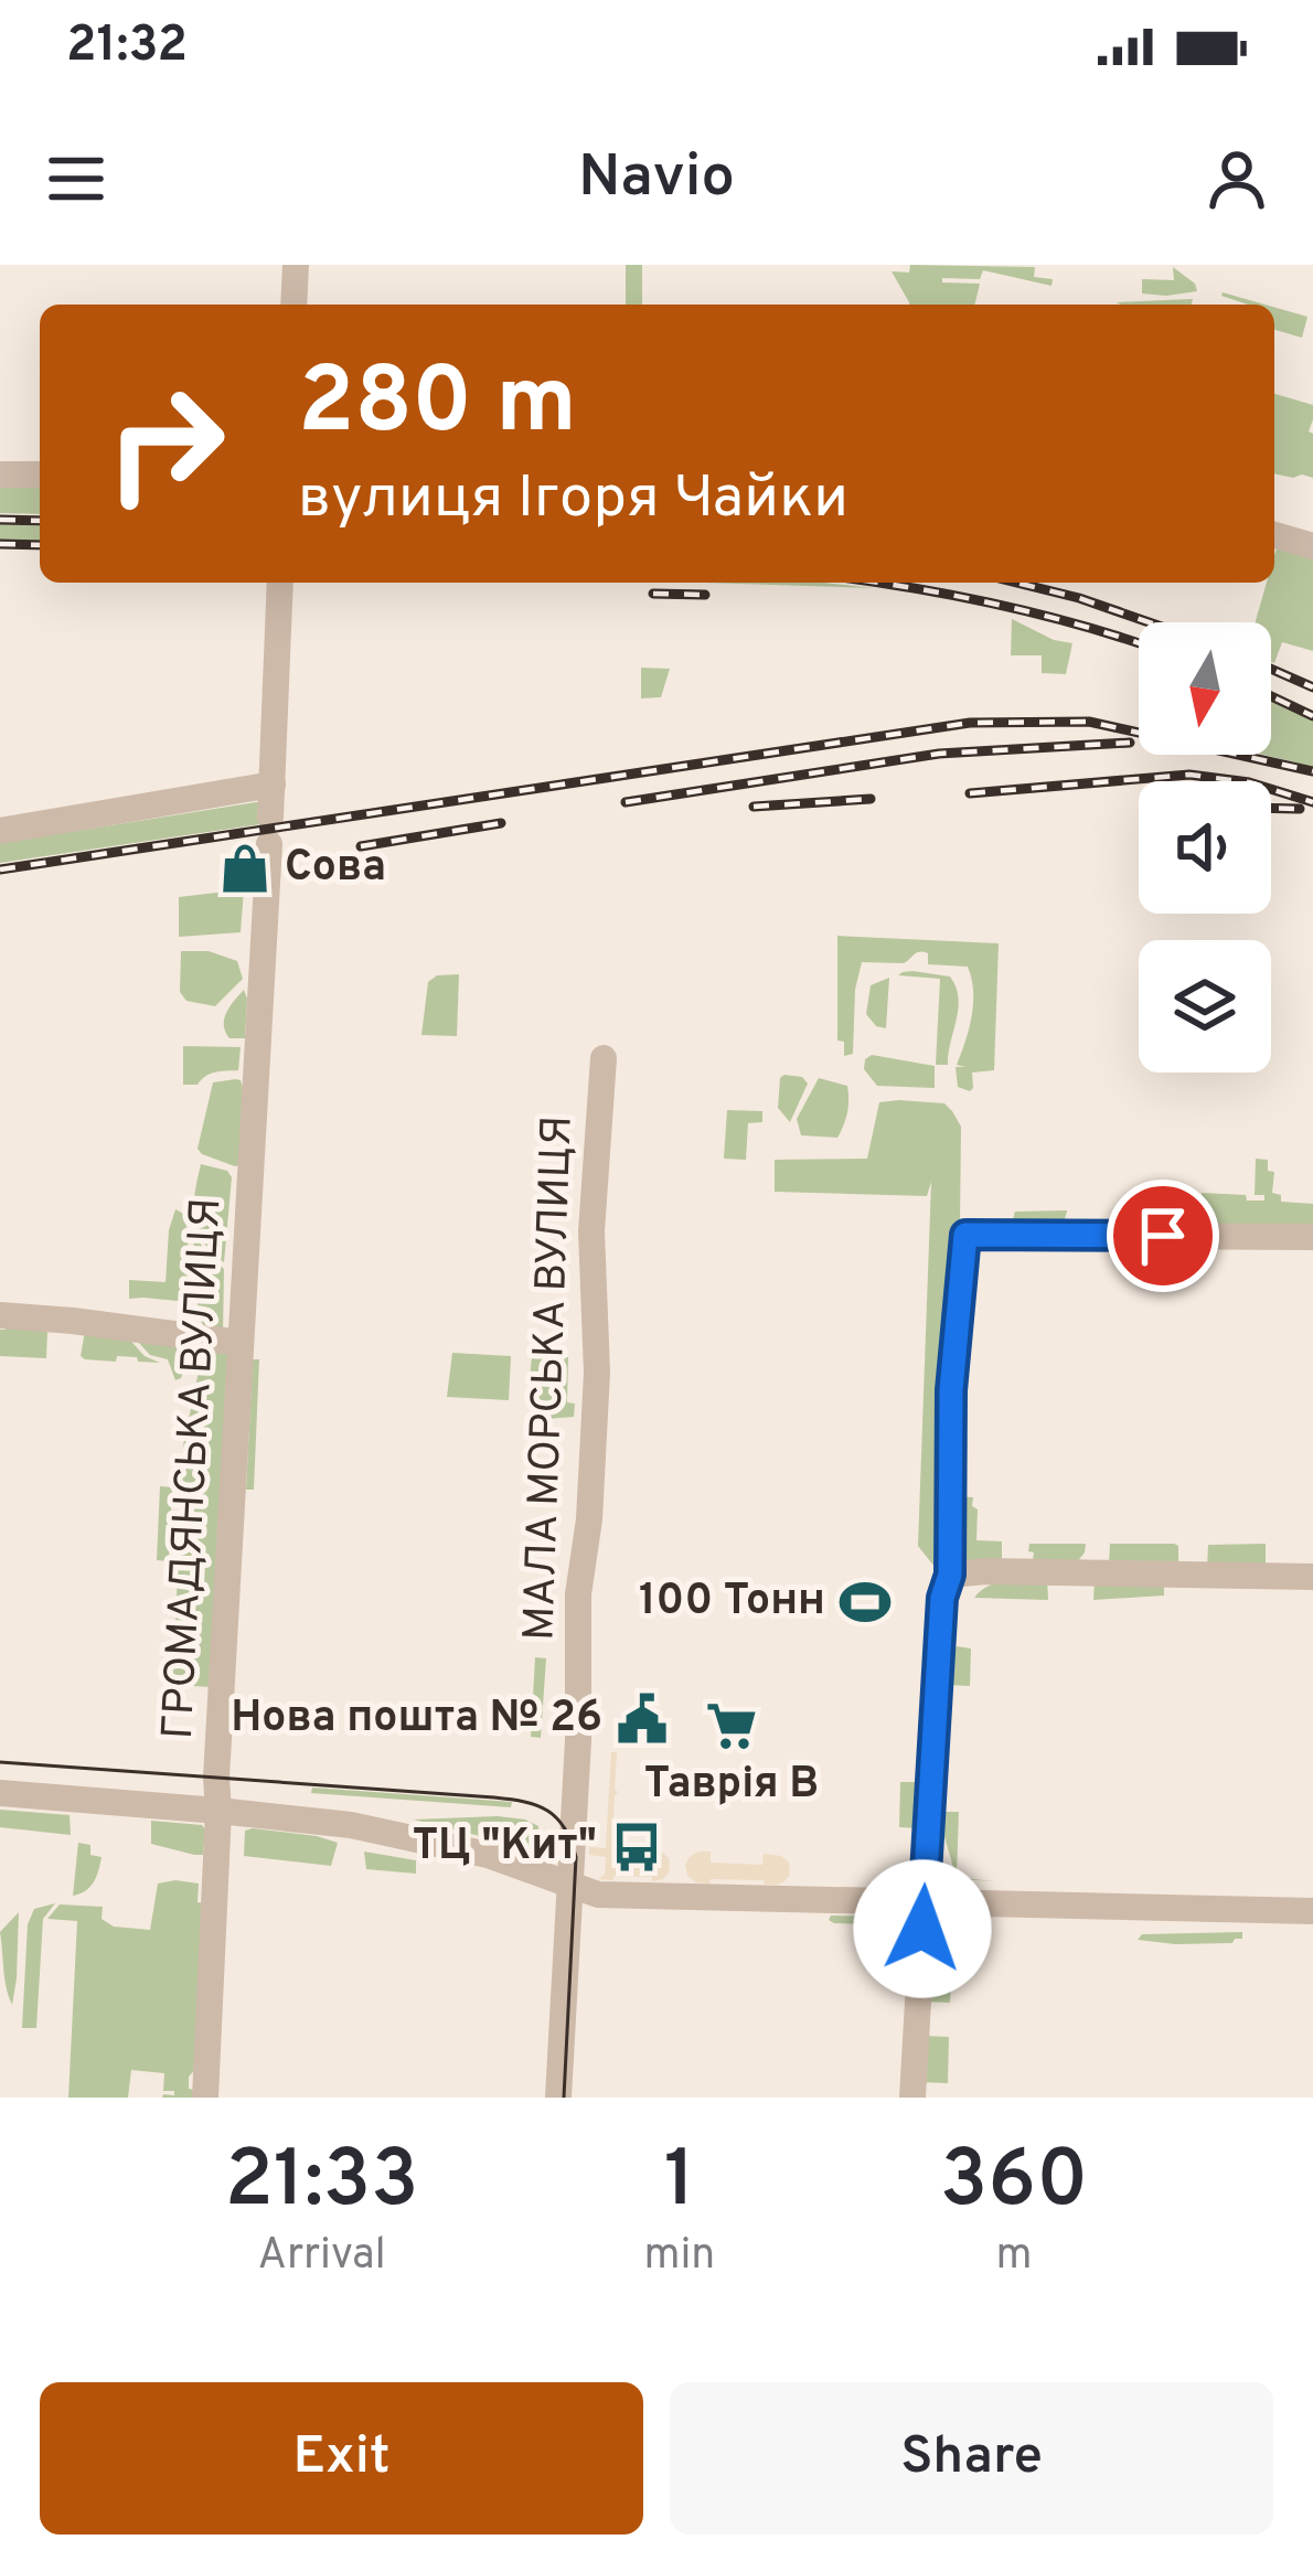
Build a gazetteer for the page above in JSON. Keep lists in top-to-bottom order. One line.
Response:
{"streets":{"street":["МАЛА МОРСЬКА ВУЛИЦЯ","ГРОМАДЯНСЬКА ВУЛИЦЯ"]},"places":{"shop":["Сова"],"sports":["100 Тонн"],"public building":["Нова пошта № 26"],"supermarket":["Таврія В"],"bus stop":["ТЦ \"Кит\""]},"north":"bottom","page":{"status":"21:32","header":"Navio","turn":["280 m","вулиця Ігоря Чайки"],"eta":["21:33","Arrival","1","min","360","m"],"buttons":["Exit","Share"]}}
